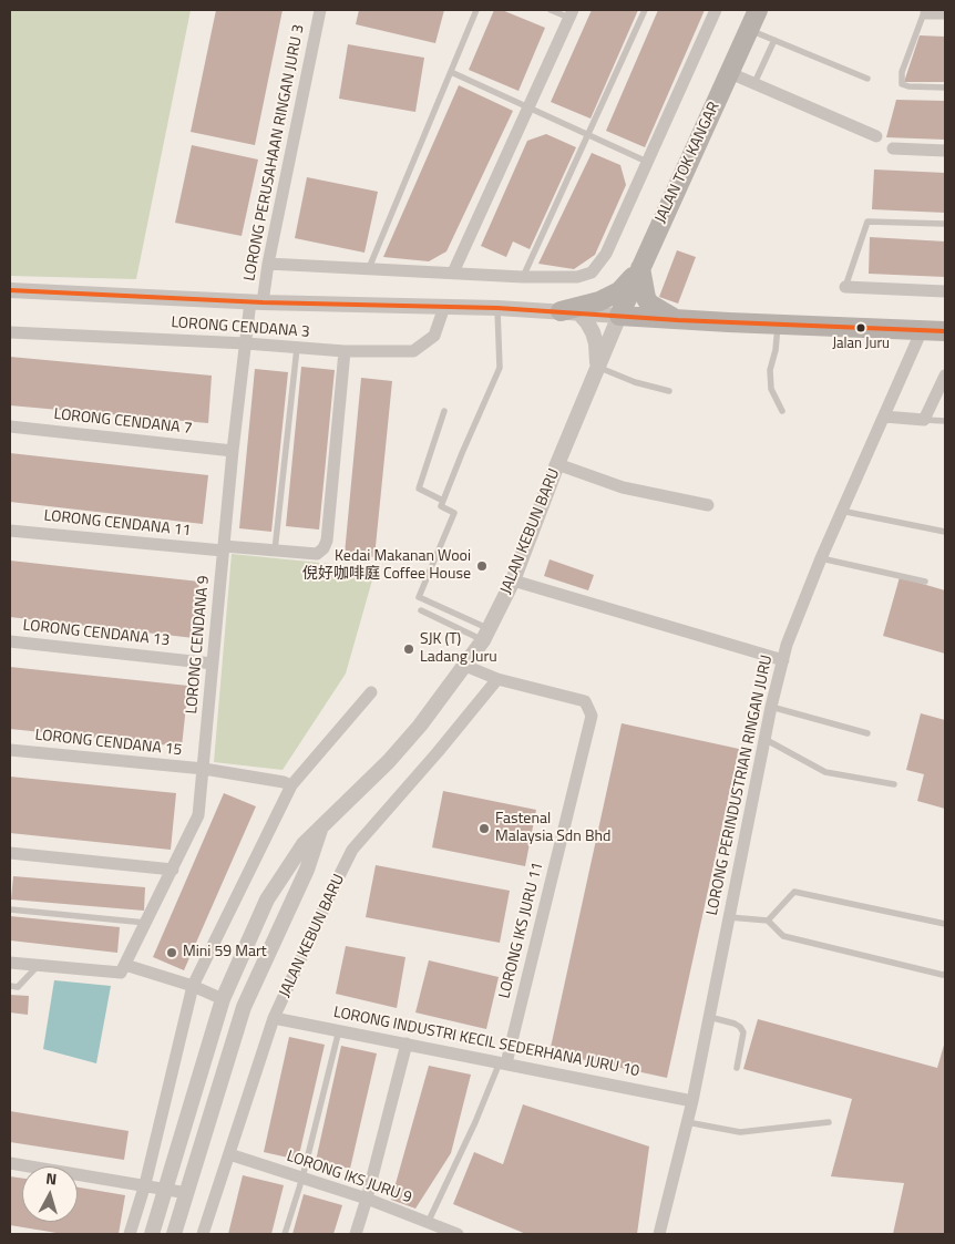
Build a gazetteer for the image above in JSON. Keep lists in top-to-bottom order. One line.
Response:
{"streets":{"main road":["JALAN TOK KANGAR"],"street":["LORONG PERUSAHAAN RINGAN JURU 3","LORONG CENDANA 3","LORONG CENDANA 7","LORONG CENDANA 11","JALAN KEBUN BARU","LORONG CENDANA 13","LORONG CENDANA 9","LORONG CENDANA 15","LORONG PERINDUSTRIAN RINGAN JURU","LORONG IKS JURU 11","LORONG INDUSTRI KECIL SEDERHANA JURU 10","LORONG IKS JURU 9"]},"crossings":[["LORONG PERUSAHAAN RINGAN JURU 3","LORONG CENDANA 9"],["JALAN TOK KANGAR","JALAN KEBUN BARU"],["LORONG CENDANA 3","LORONG CENDANA 11"],["LORONG CENDANA 3","LORONG CENDANA 9"],["LORONG CENDANA 7","LORONG CENDANA 9"],["LORONG CENDANA 11","LORONG CENDANA 9"],["JALAN KEBUN BARU","LORONG IKS JURU 11"],["JALAN KEBUN BARU","LORONG INDUSTRI KECIL SEDERHANA JURU 10"],["JALAN KEBUN BARU","LORONG IKS JURU 9"],["LORONG CENDANA 13","LORONG CENDANA 9"],["LORONG CENDANA 9","LORONG CENDANA 15"],["LORONG PERINDUSTRIAN RINGAN JURU","LORONG INDUSTRI KECIL SEDERHANA JURU 10"],["LORONG IKS JURU 11","LORONG INDUSTRI KECIL SEDERHANA JURU 10"]],"places":["Jalan Juru","Kedai Makanan Wooi 倪好咖啡庭 Coffee House","SJK (T) Ladang Juru","Fastenal Malaysia Sdn Bhd","Mini 59 Mart"],"north":"top"}
